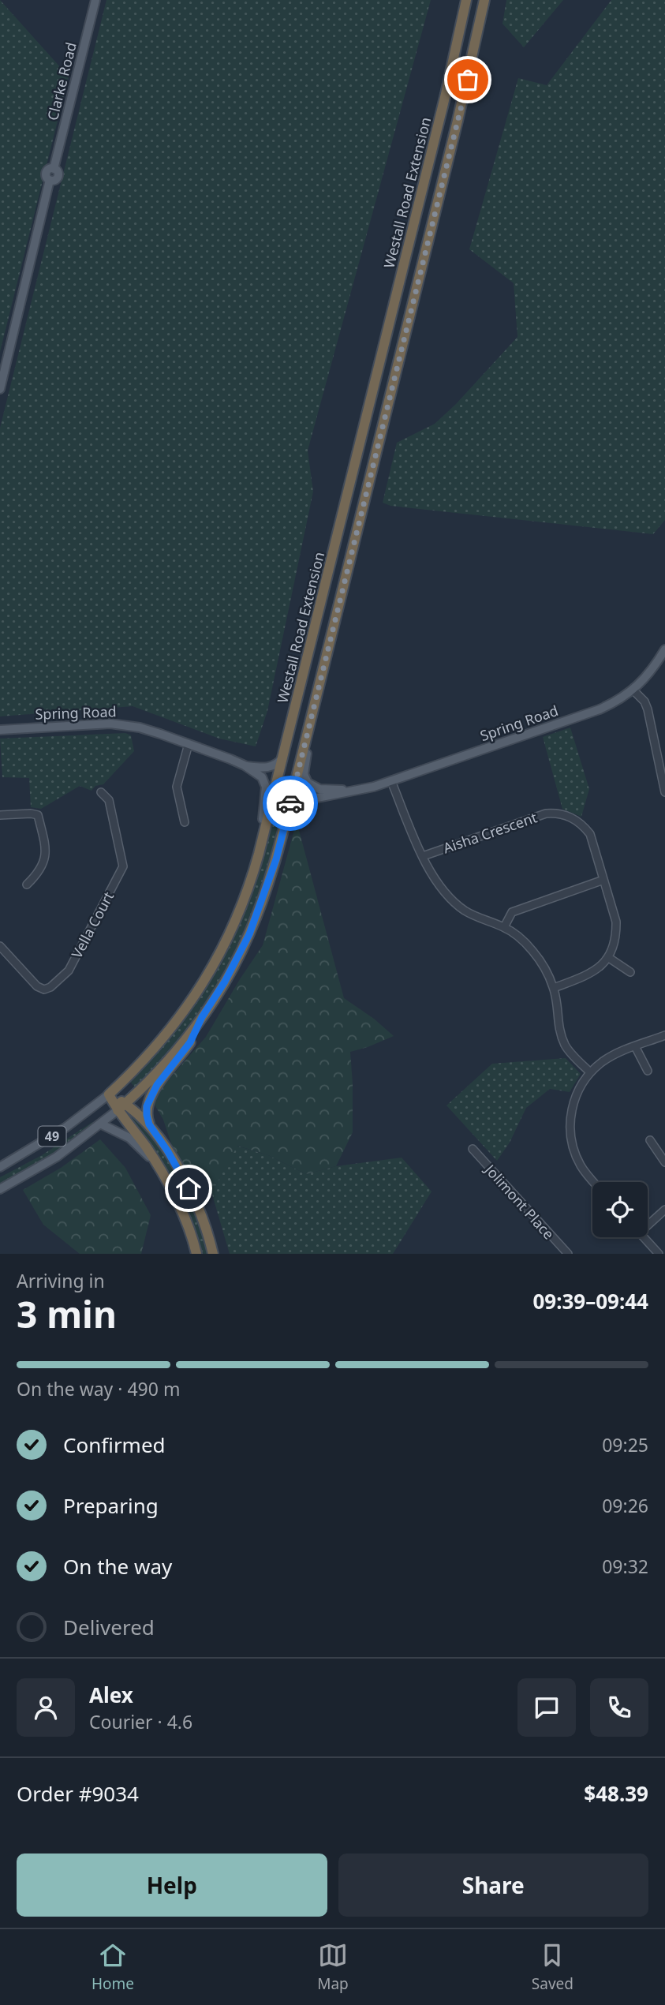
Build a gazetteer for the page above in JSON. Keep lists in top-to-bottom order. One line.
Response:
{"streets":{"highway":["Westall Road Extension","49"],"main road":["Clarke Road","Spring Road"],"street":["Aisha Crescent","Vella Court","Jolimont Place"]},"crossings":[["Westall Road Extension","Spring Road"],["Spring Road","49"]],"page":{"heading":["3 min","Arriving in","09:39–09:44"],"panel":["Alex","Courier · 4.6","Order #9034","$48.39"],"bar":"On the way · 490 m","list":[["Confirmed","09:25"],["Preparing","09:26"],["On the way","09:32"],"Delivered"],"buttons":["Help","Share"],"tabs":["Home","Map","Saved"]}}
